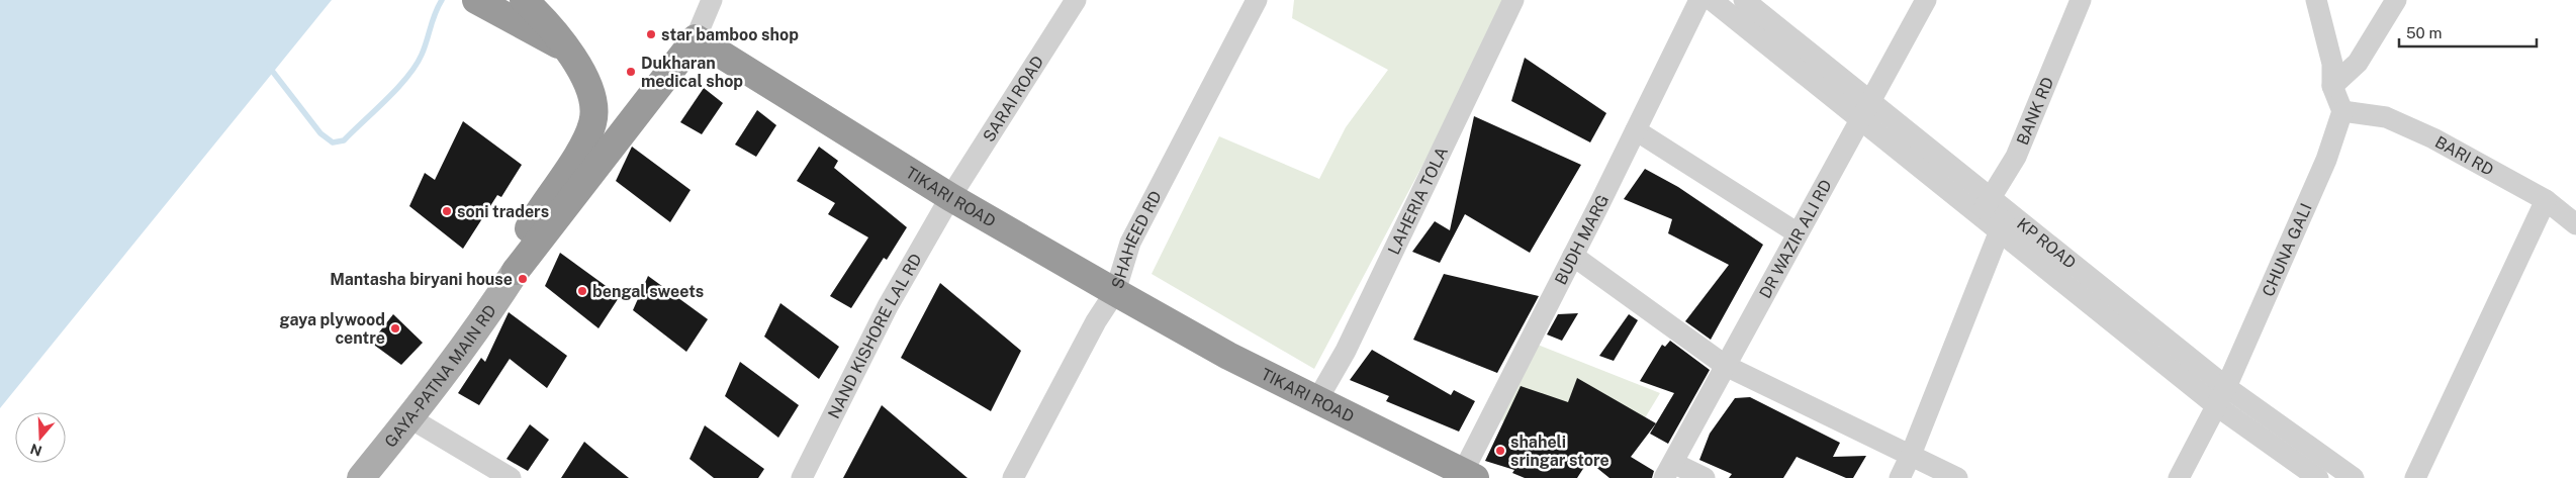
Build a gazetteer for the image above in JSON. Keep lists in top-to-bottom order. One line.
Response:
{"streets":{"highway":["TIKARI ROAD"],"main road":["GAYA-PATNA MAIN RD"],"street":["SARAI ROAD","BANK RD","BARI RD","LAHERIA TOLA","DR WAZIR ALI RD","BUDH MARG","SHAHEED RD","KP ROAD","CHUNA GALI","NAND KISHORE LAL RD"]},"crossings":[["SARAI ROAD","TIKARI ROAD"],["SARAI ROAD","NAND KISHORE LAL RD"],["BANK RD","KP ROAD"],["BARI RD","CHUNA GALI"],["TIKARI ROAD","LAHERIA TOLA"],["TIKARI ROAD","BUDH MARG"],["TIKARI ROAD","SHAHEED RD"],["TIKARI ROAD","NAND KISHORE LAL RD"],["DR WAZIR ALI RD","KP ROAD"],["KP ROAD","CHUNA GALI"]],"places":["star bamboo shop","Dukharan medical shop","soni traders","Mantasha biryani house","bengal sweets","gaya plywood centre","shaheli sringar store"],"scale_bar":"50 m","north":"bottom"}
